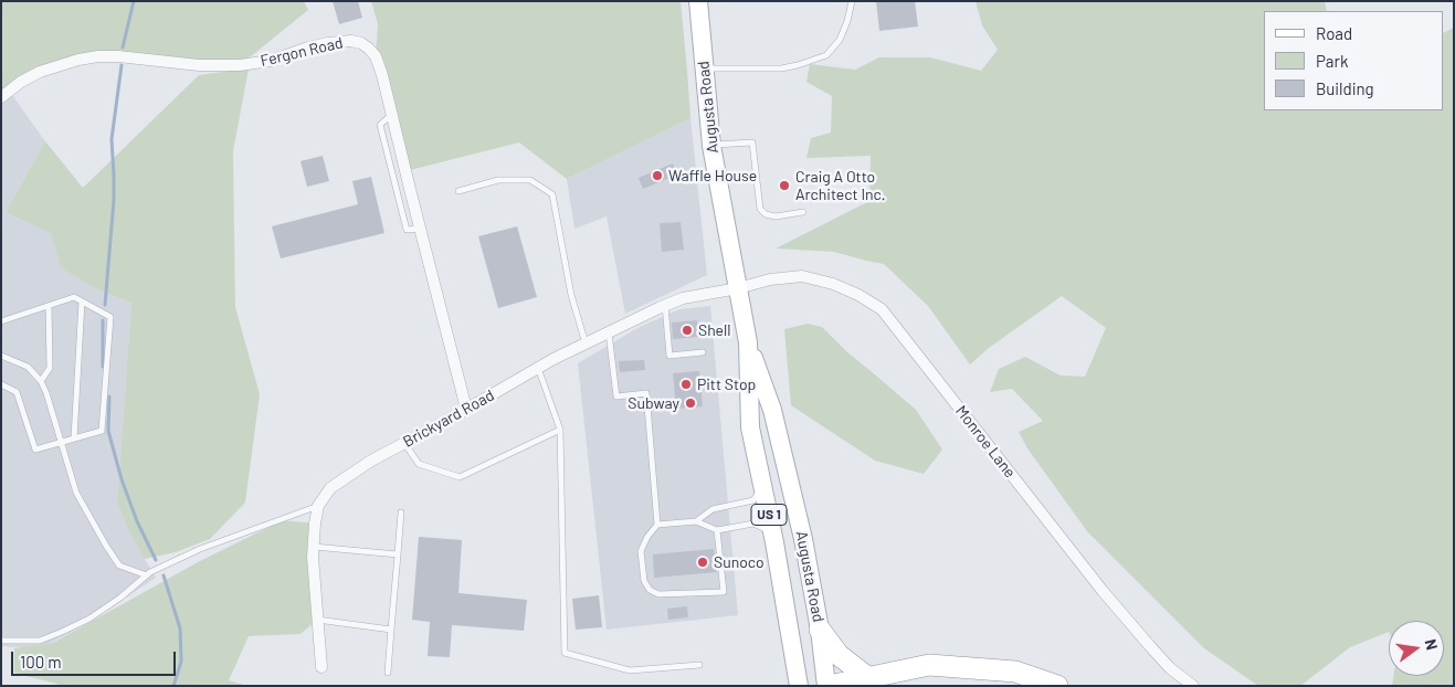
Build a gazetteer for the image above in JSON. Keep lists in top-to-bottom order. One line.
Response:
{"streets":{"main road":["Augusta Road","US 1"],"street":["Fergon Road","Brickyard Road","Monroe Lane"]},"crossings":[["Fergon Road","Brickyard Road"],["Augusta Road","Brickyard Road"],["Augusta Road","Monroe Lane"],["Brickyard Road","Monroe Lane"]],"places":["Waffle House","Craig A Otto Architect Inc.","Shell","Pitt Stop","Subway","Sunoco"],"legend":["Road","Park","Building"],"scale_bar":"100 m","north":"right"}
